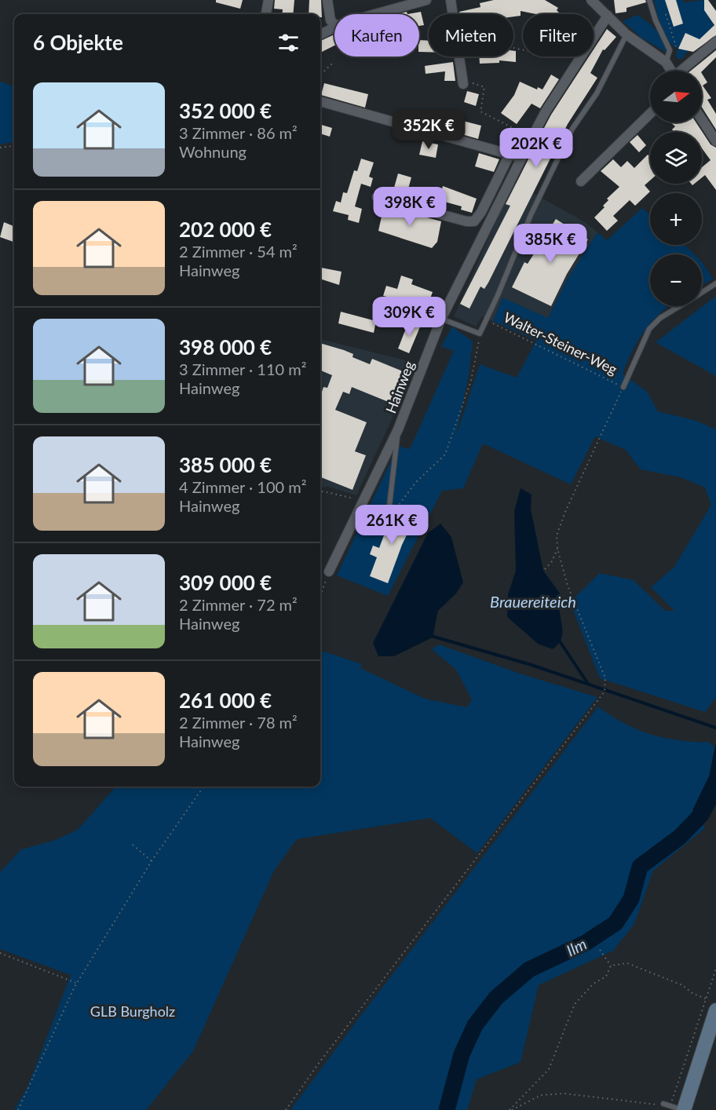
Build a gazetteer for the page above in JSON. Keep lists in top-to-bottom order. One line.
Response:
{"streets":{"street":["Hainweg"],"lane":["Walter-Steiner-Weg"]},"water":["Brauereiteich","Ilm"],"parks":["GLB Burgholz"],"north":"right","page":{"chip":["Kaufen","Mieten","Filter"],"heading":"6 Objekte","map_buttons":["+","−"],"list":[{"name":"352 000 €","note":"3 Zimmer · 86 m² · Wohnung"},{"name":"202 000 €","note":"2 Zimmer · 54 m² · Hainweg"},{"name":"398 000 €","note":"3 Zimmer · 110 m² · Hainweg"},{"name":"385 000 €","note":"4 Zimmer · 100 m² · Hainweg"},{"name":"309 000 €","note":"2 Zimmer · 72 m² · Hainweg"},{"name":"261 000 €","note":"2 Zimmer · 78 m² · Hainweg"}],"price":["352K €","202K €","398K €","385K €","309K €","261K €"]}}
